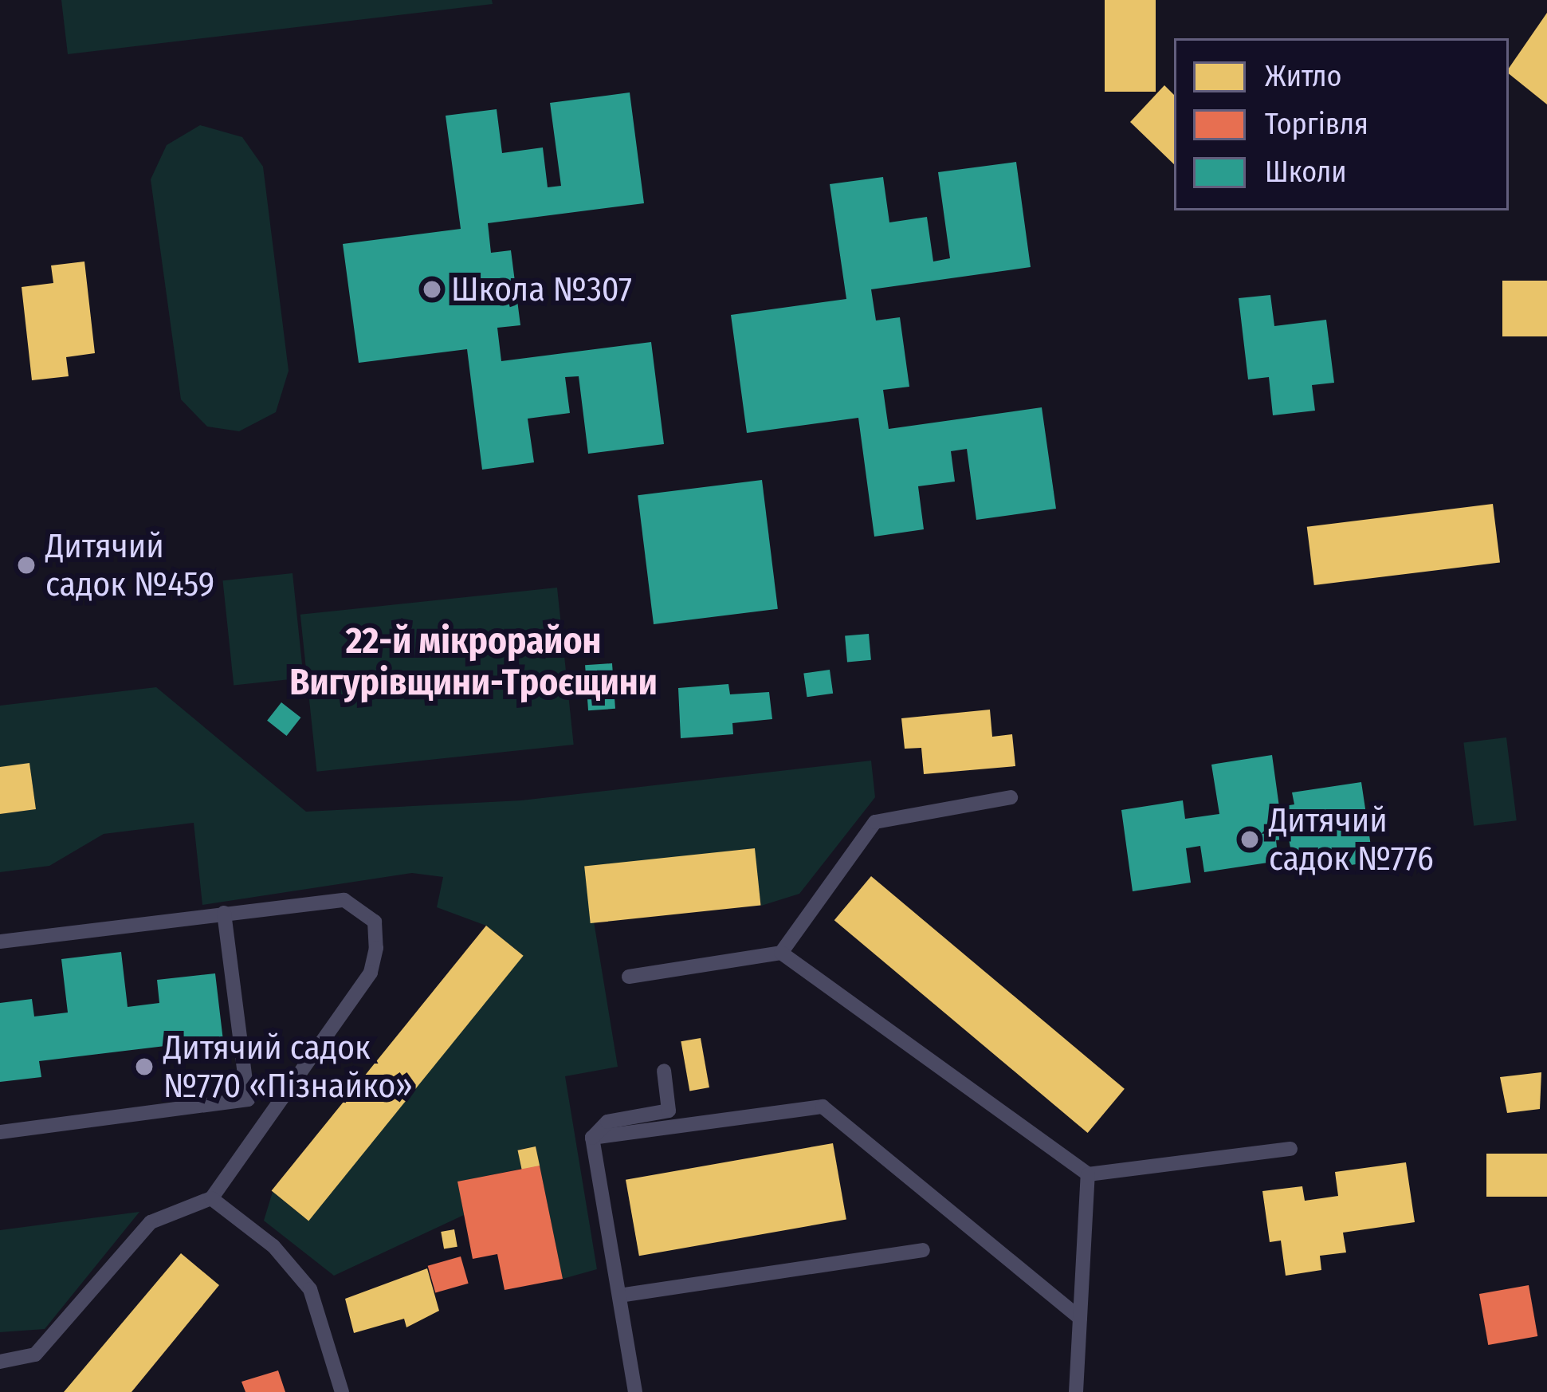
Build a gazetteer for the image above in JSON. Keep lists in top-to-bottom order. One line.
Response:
{"districts":["22-й мікрорайон Вигурівщини-Троєщини"],"places":["Школа №307","Дитячий садок №459","Дитячий садок №776","Дитячий садок №770 «Пізнайко»"],"legend":["Житло","Торгівля","Школи"]}
